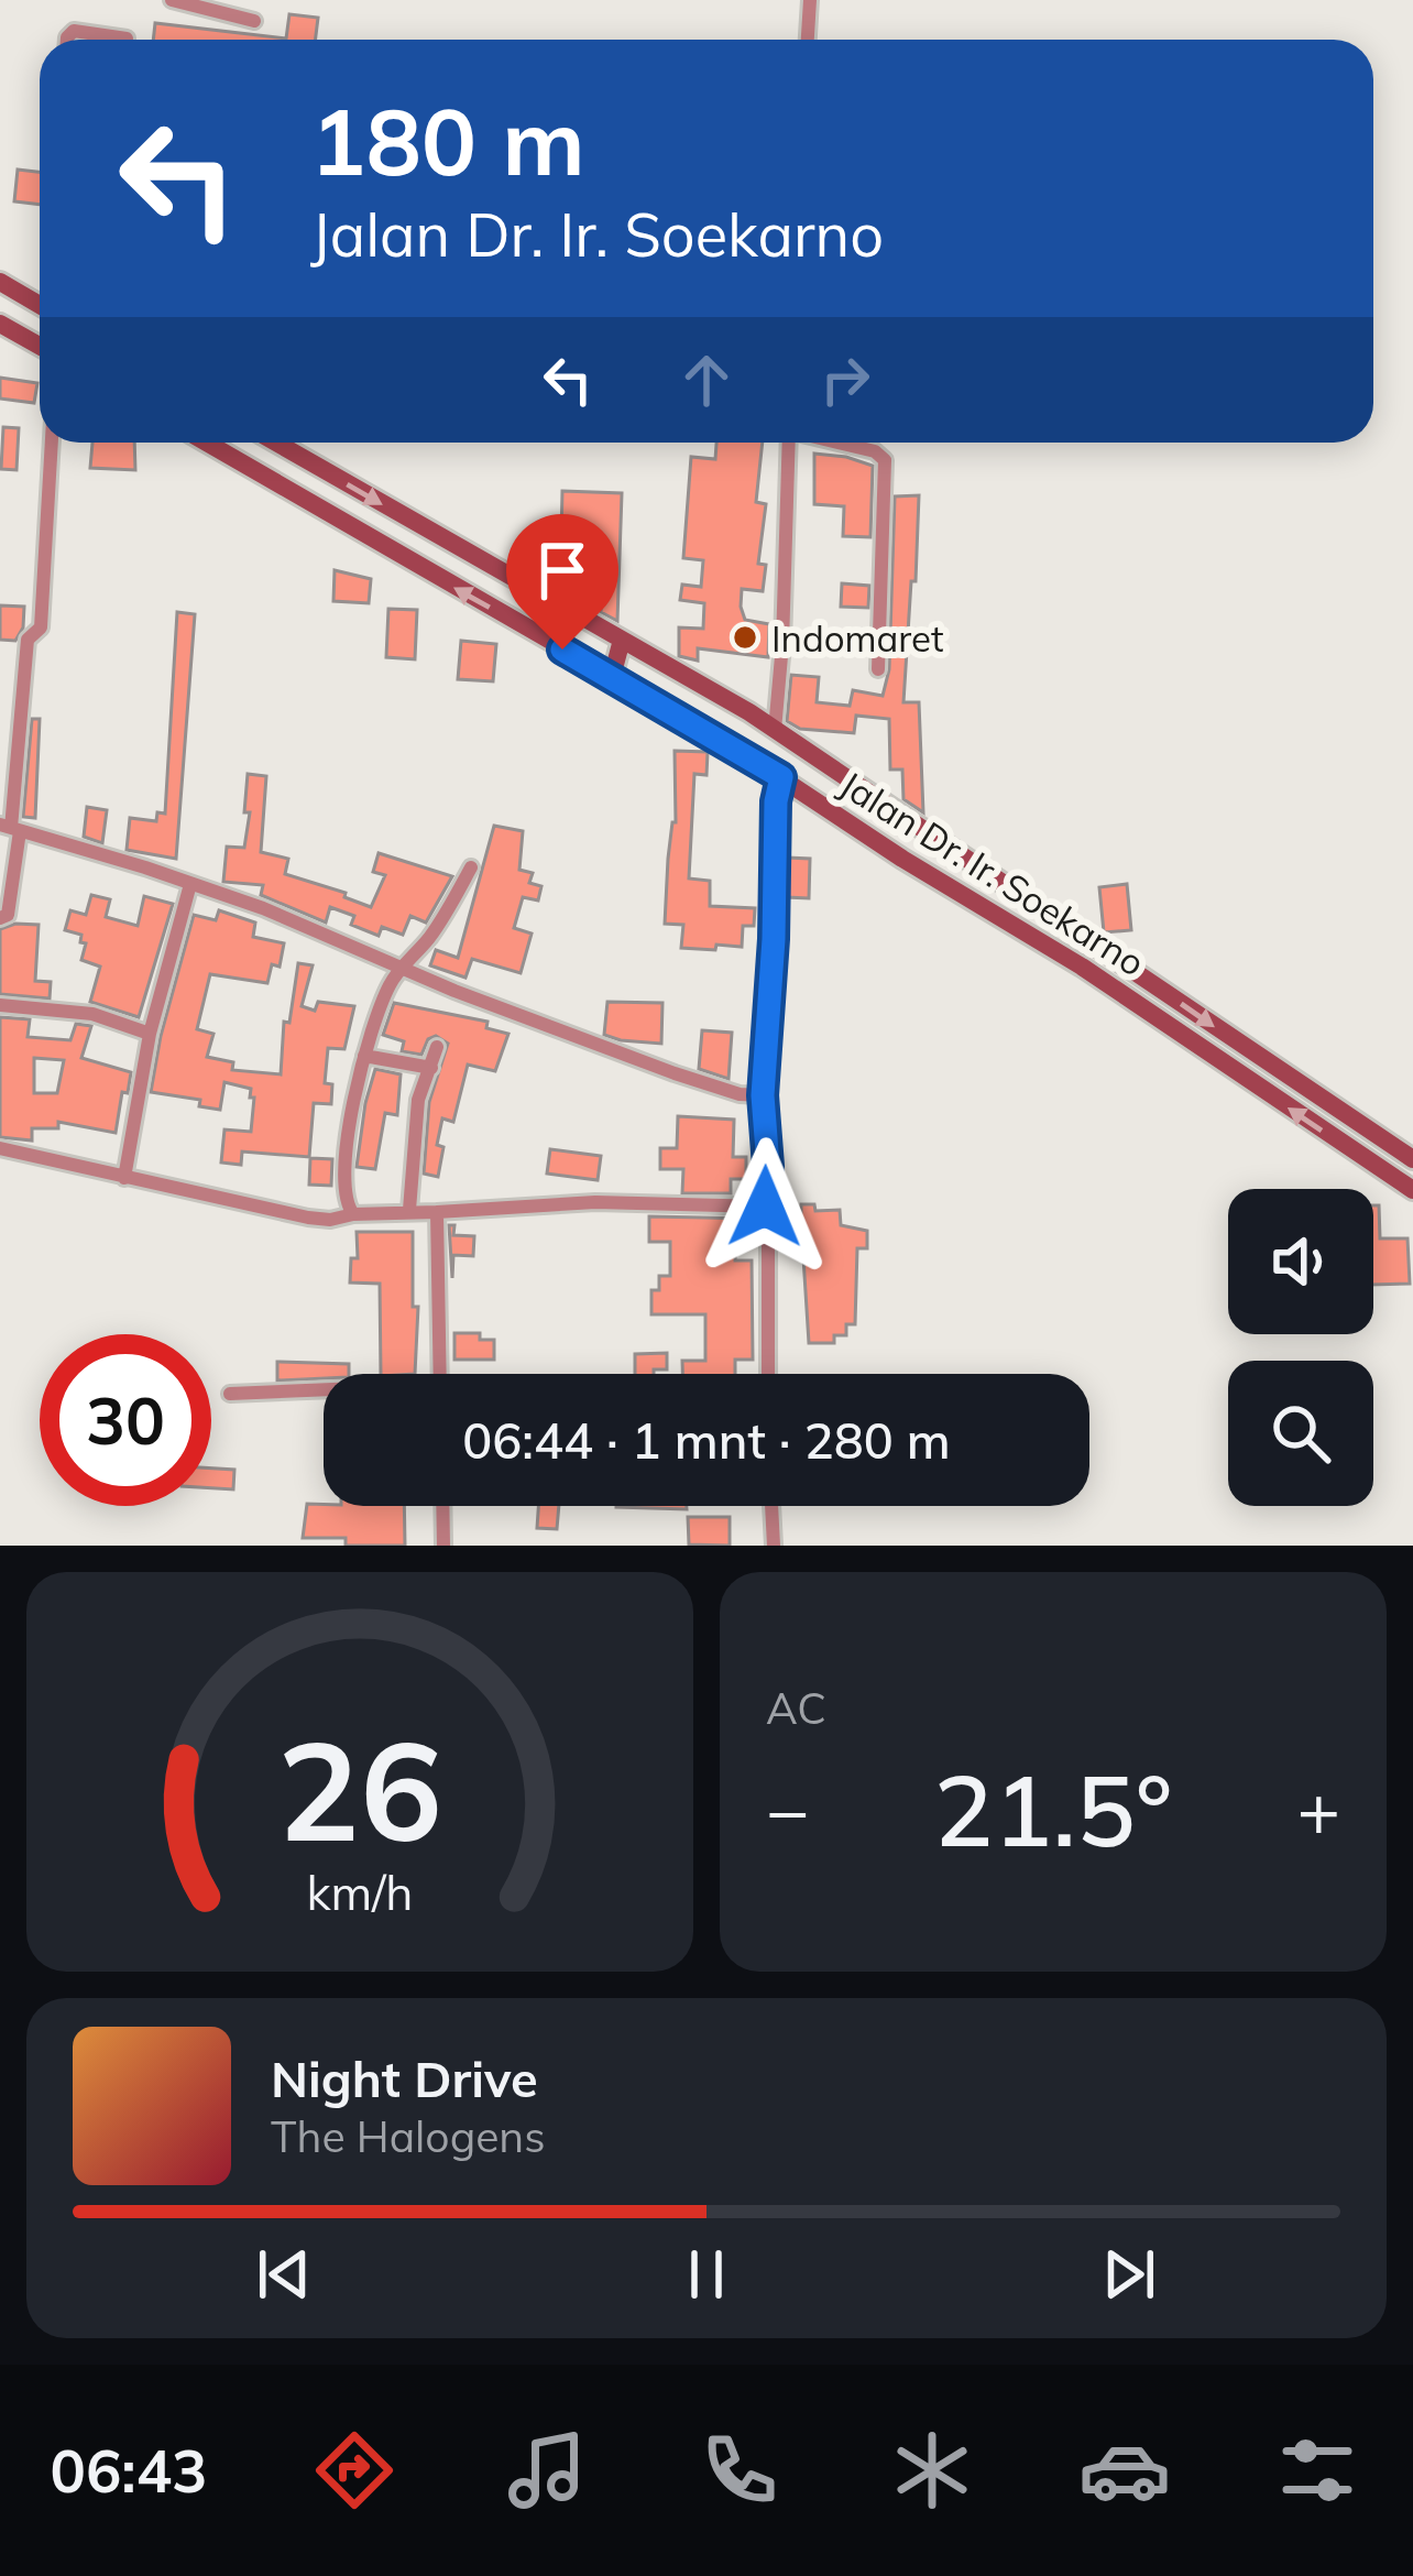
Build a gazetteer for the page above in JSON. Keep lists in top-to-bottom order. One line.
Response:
{"streets":{"main road":["Jalan Dr. Ir. Soekarno"]},"places":["Indomaret"],"page":{"turn":["180 m","Jalan Dr. Ir. Soekarno"],"limit":"30","trip":"06:44 · 1 mnt · 280 m","tile":"AC","heat":["−","21.5°","+"],"song":["Night Drive","The Halogens"],"tabs":"06:43","gauge":["26","km/h"]}}
